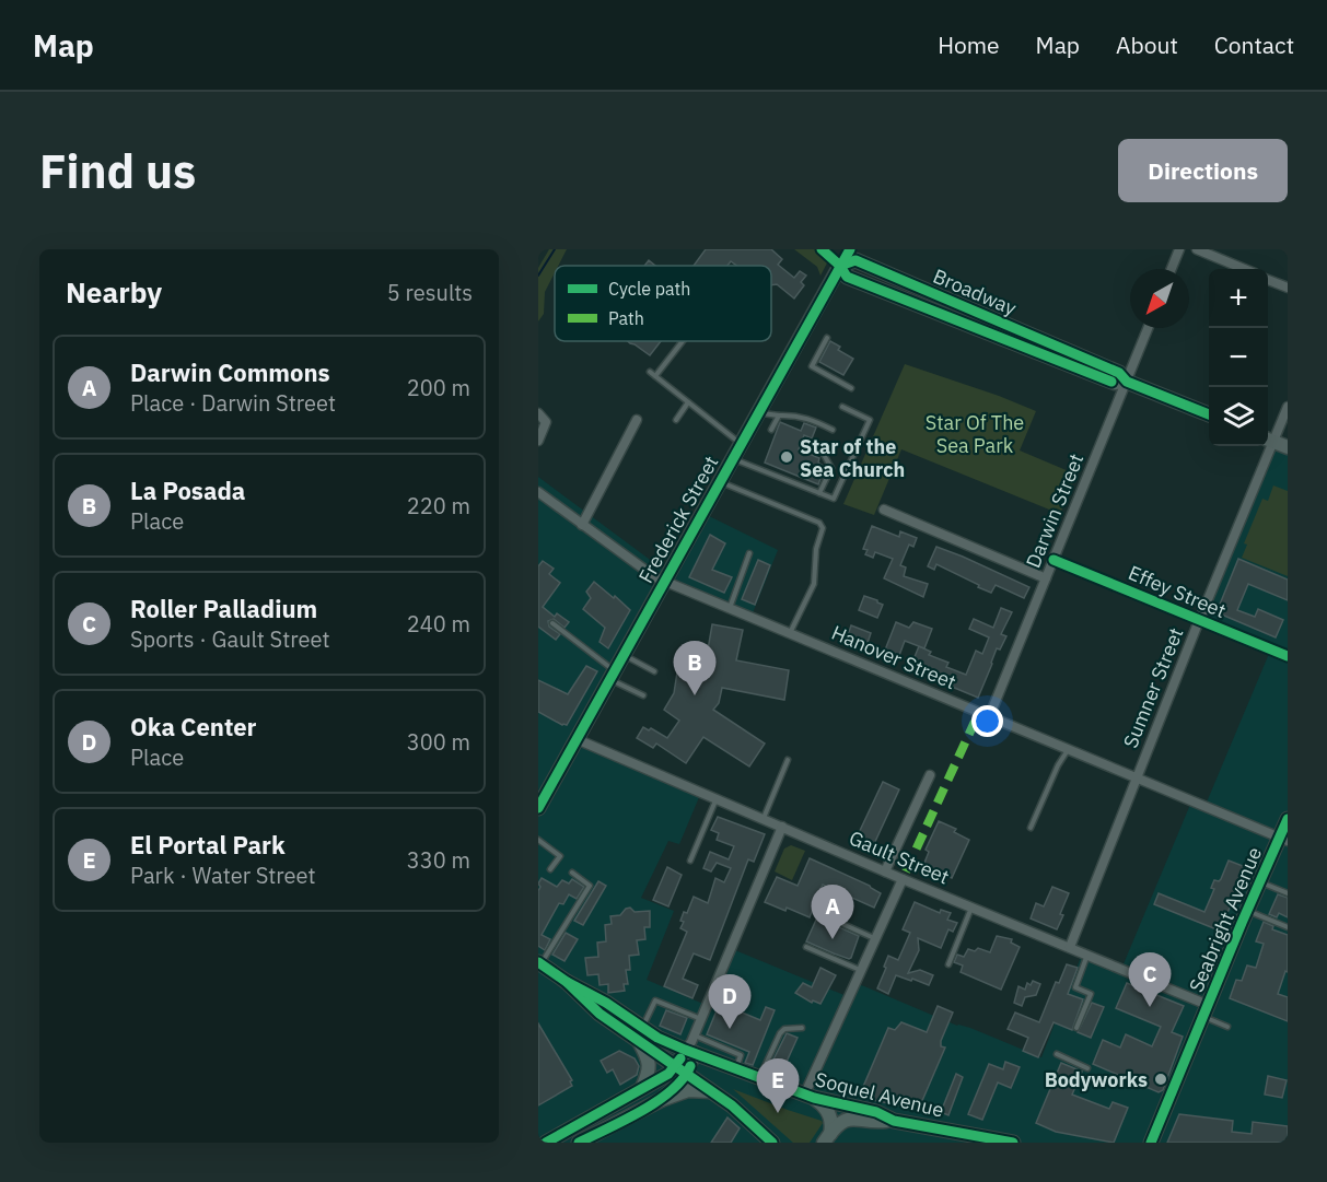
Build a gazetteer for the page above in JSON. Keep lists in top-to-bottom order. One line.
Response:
{"streets":{"main road":["Broadway","Frederick Street","Seabright Avenue","Soquel Avenue"],"street":["Darwin Street","Effey Street","Hanover Street","Sumner Street","Gault Street"]},"crossings":[["Broadway","Darwin Street"],["Broadway","Frederick Street"],["Darwin Street","Effey Street"],["Darwin Street","Hanover Street"],["Frederick Street","Hanover Street"],["Frederick Street","Gault Street"],["Effey Street","Sumner Street"],["Hanover Street","Sumner Street"],["Hanover Street","Seabright Avenue"],["Sumner Street","Gault Street"],["Gault Street","Seabright Avenue"]],"parks":["Star Of The Sea Park"],"places":["Star of the Sea Church","Bodyworks"],"legend":["Cycle path","Path"],"north":"bottom left","page":{"header":"Map","nav":["Home","Map","About","Contact"],"buttons":"Directions","title":"Find us","heading":["Nearby","5 results"],"map_buttons":["+","−"],"list":[{"mark":"A","name":"Darwin Commons","note":"Place · Darwin Street","value":"200 m"},{"mark":"B","name":"La Posada","note":"Place","value":"220 m"},{"mark":"C","name":"Roller Palladium","note":"Sports · Gault Street","value":"240 m"},{"mark":"D","name":"Oka Center","note":"Place","value":"300 m"},{"mark":"E","name":"El Portal Park","note":"Park · Water Street","value":"330 m"}],"pins":["B","A","C","D","E"]}}
